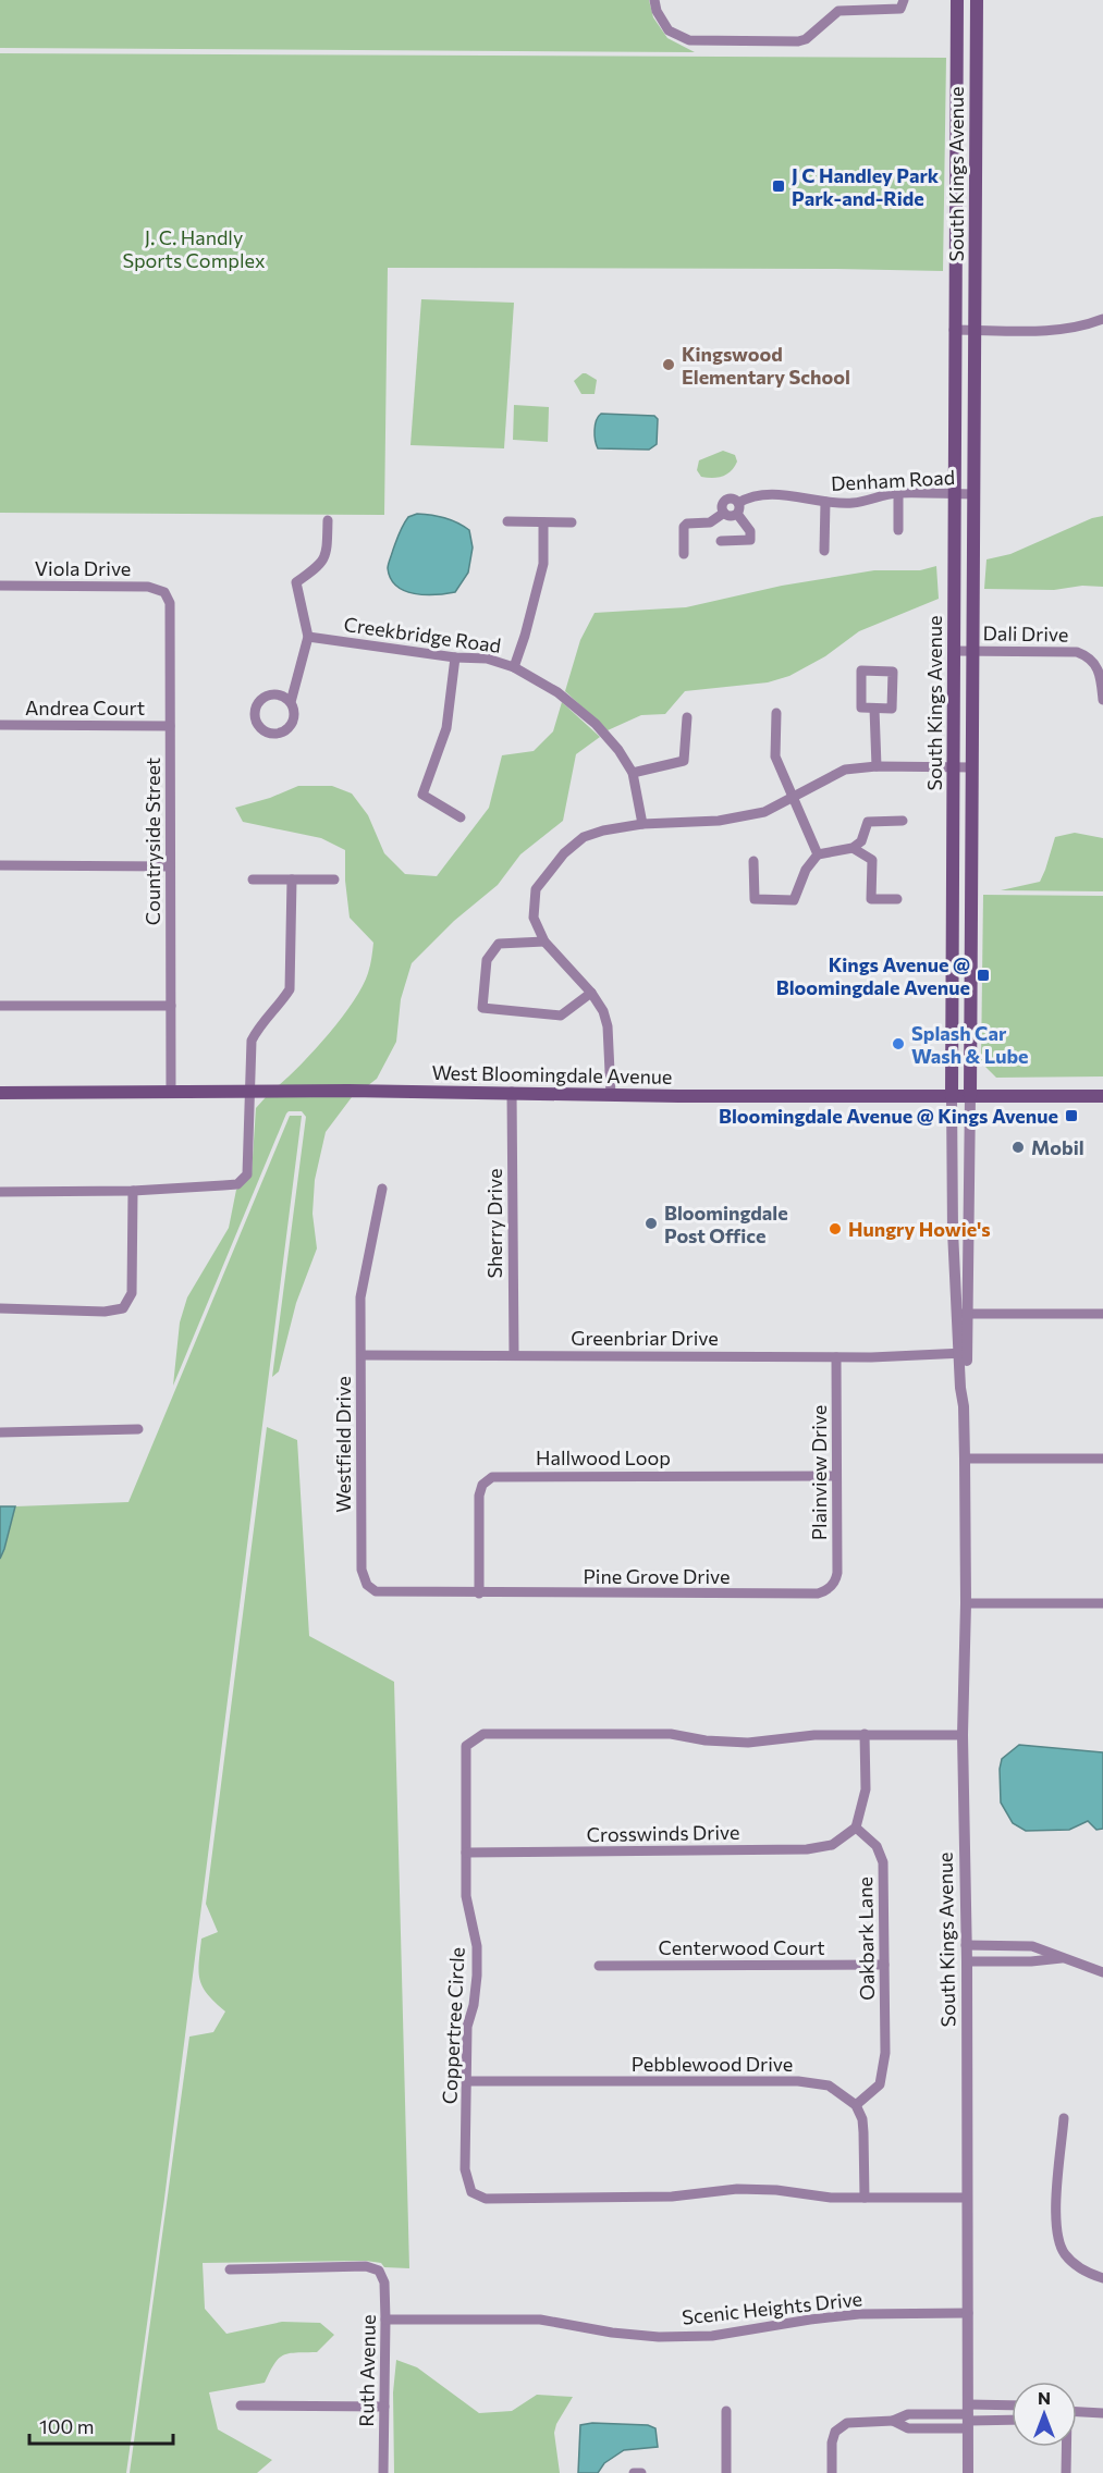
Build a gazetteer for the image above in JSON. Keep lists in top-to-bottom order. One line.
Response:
{"streets":{"main road":["South Kings Avenue","West Bloomingdale Avenue"],"street":["Denham Road","Viola Drive","Dali Drive","Creekbridge Road","Andrea Court","Countryside Street","Sherry Drive","Greenbriar Drive","Westfield Drive","Hallwood Loop","Plainview Drive","Pine Grove Drive","Crosswinds Drive","Oakbark Lane","Centerwood Court","Coppertree Circle","Pebblewood Drive","Scenic Heights Drive","Ruth Avenue"]},"crossings":[["South Kings Avenue","Denham Road"],["South Kings Avenue","Dali Drive"],["South Kings Avenue","West Bloomingdale Avenue"],["South Kings Avenue","Greenbriar Drive"],["South Kings Avenue","Coppertree Circle"],["South Kings Avenue","Scenic Heights Drive"],["Viola Drive","Countryside Street"],["Andrea Court","Countryside Street"],["Countryside Street","West Bloomingdale Avenue"],["West Bloomingdale Avenue","Sherry Drive"],["Sherry Drive","Greenbriar Drive"],["Greenbriar Drive","Westfield Drive"],["Greenbriar Drive","Plainview Drive"],["Westfield Drive","Hallwood Loop"],["Westfield Drive","Pine Grove Drive"],["Hallwood Loop","Plainview Drive"],["Hallwood Loop","Pine Grove Drive"],["Plainview Drive","Pine Grove Drive"],["Crosswinds Drive","Oakbark Lane"],["Crosswinds Drive","Coppertree Circle"],["Oakbark Lane","Centerwood Court"],["Oakbark Lane","Pebblewood Drive"],["Coppertree Circle","Pebblewood Drive"],["Scenic Heights Drive","Ruth Avenue"]],"parks":["J. C. Handly Sports Complex"],"places":{"transit":["J C Handley Park Park-and-Ride","Kings Avenue @ Bloomingdale Avenue","Bloomingdale Avenue @ Kings Avenue"],"other":["Kingswood Elementary School","Splash Car Wash & Lube","Mobil","Bloomingdale Post Office","Hungry Howie's"]},"scale_bar":"100 m","north":"top"}
